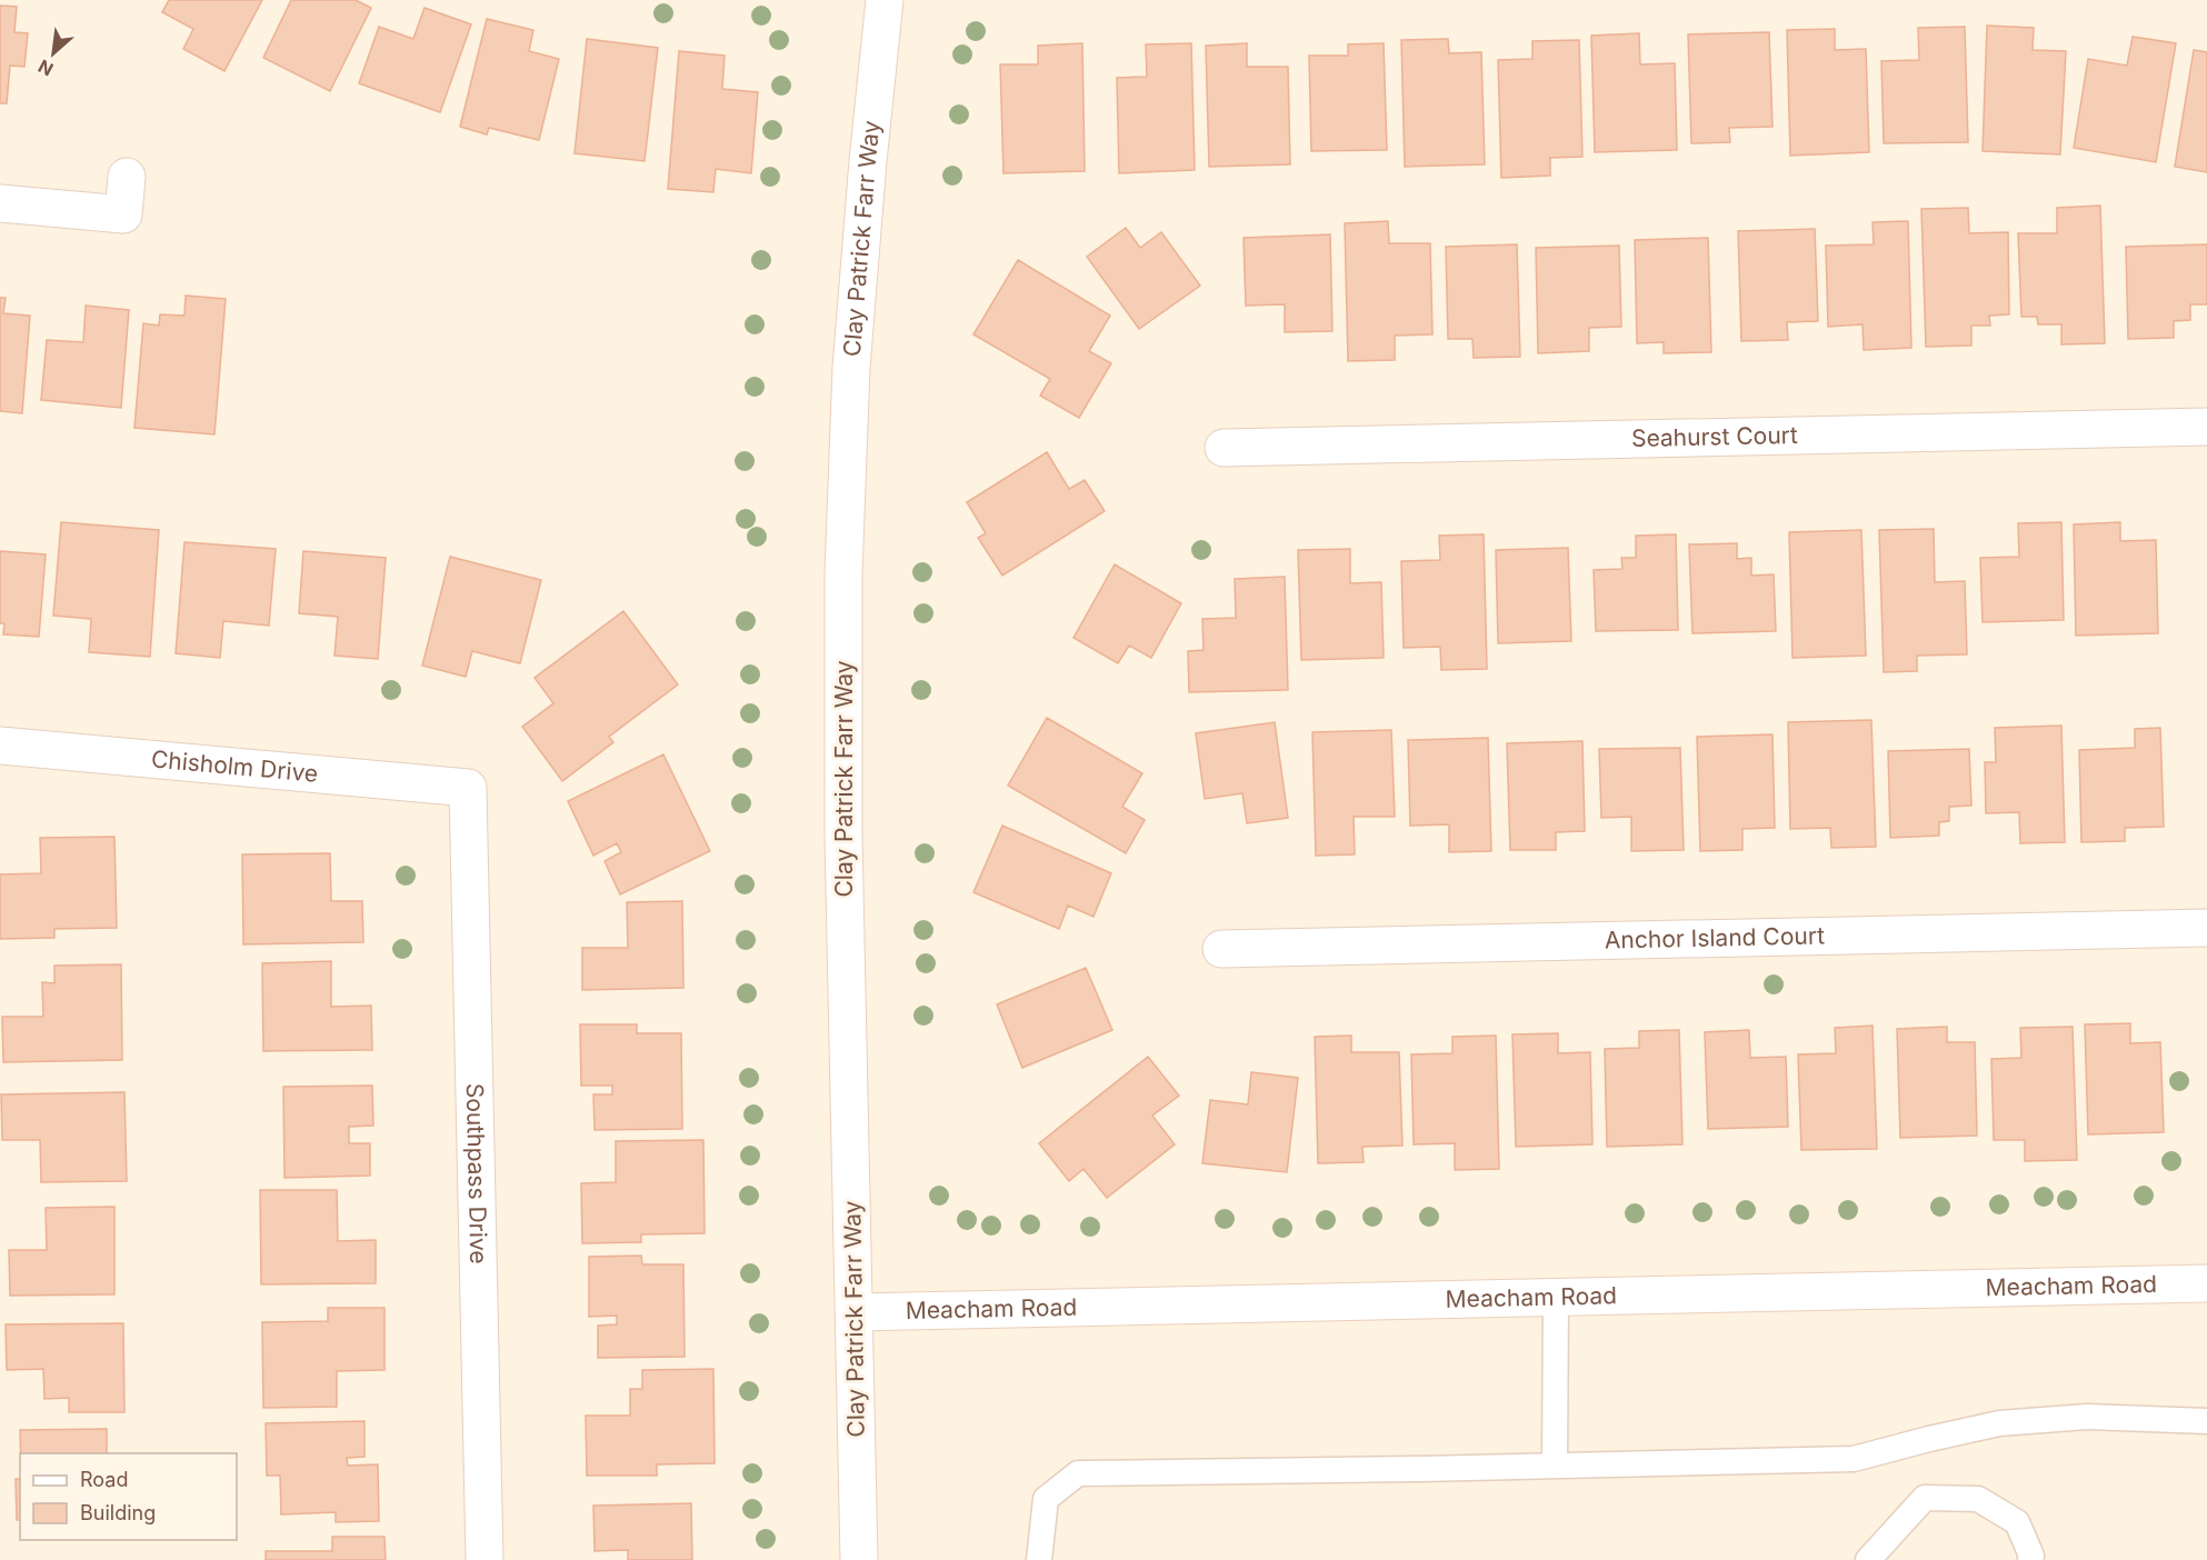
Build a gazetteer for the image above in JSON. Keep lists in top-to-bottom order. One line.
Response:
{"streets":{"street":["Clay Patrick Farr Way","Seahurst Court","Chisholm Drive","Anchor Island Court","Southpass Drive","Meacham Road"]},"crossings":[["Clay Patrick Farr Way","Meacham Road"],["Chisholm Drive","Southpass Drive"]],"legend":["Road","Building"],"north":"bottom left"}
